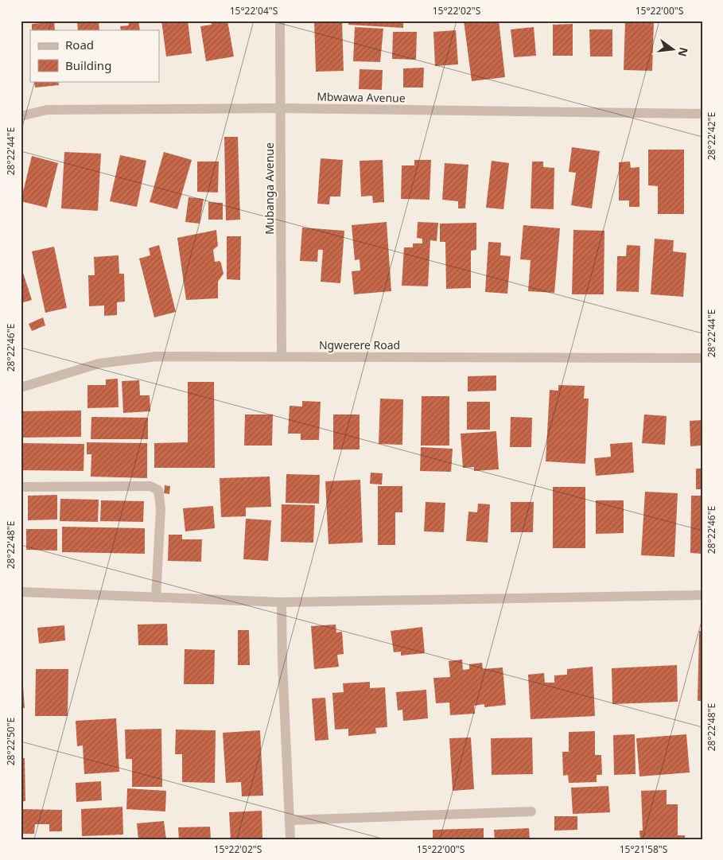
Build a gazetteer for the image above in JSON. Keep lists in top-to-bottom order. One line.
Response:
{"streets":{"street":["Mbwawa Avenue","Mubanga Avenue","Ngwerere Road"]},"crossings":[["Mbwawa Avenue","Mubanga Avenue"],["Mubanga Avenue","Ngwerere Road"]],"legend":["Road","Building"],"north":"right","coordinates":["15°22'04\"S","15°22'02\"S","15°22'00\"S","28°22'42\"E","28°22'44\"E","28°22'46\"E","28°22'48\"E","28°22'50\"E","15°21'58\"S"]}
